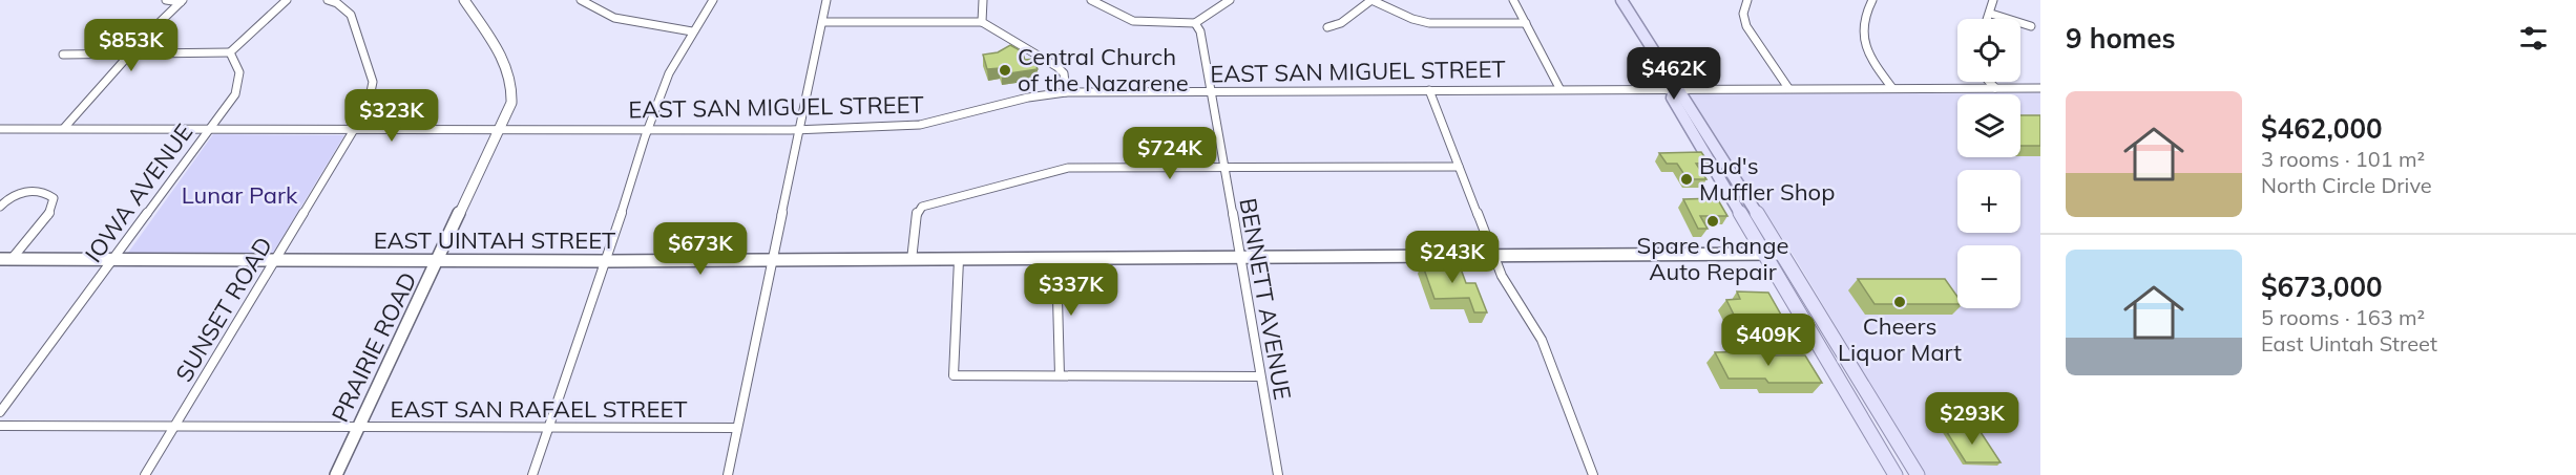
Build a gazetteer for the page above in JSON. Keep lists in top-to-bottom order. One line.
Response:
{"streets":{"main road":["EAST UINTAH STREET","PRAIRIE ROAD"],"street":["EAST SAN MIGUEL STREET","IOWA AVENUE","BENNETT AVENUE","SUNSET ROAD","EAST SAN RAFAEL STREET"]},"crossings":[["EAST SAN MIGUEL STREET","IOWA AVENUE"],["EAST SAN MIGUEL STREET","BENNETT AVENUE"],["EAST SAN MIGUEL STREET","SUNSET ROAD"],["EAST SAN MIGUEL STREET","PRAIRIE ROAD"],["IOWA AVENUE","EAST UINTAH STREET"],["EAST UINTAH STREET","BENNETT AVENUE"],["EAST UINTAH STREET","SUNSET ROAD"],["EAST UINTAH STREET","PRAIRIE ROAD"],["SUNSET ROAD","EAST SAN RAFAEL STREET"],["PRAIRIE ROAD","EAST SAN RAFAEL STREET"]],"parks":["Lunar Park"],"places":["Central Church of the Nazarene","Bud's Muffler Shop","Spare Change Auto Repair","Cheers Liquor Mart"],"page":{"heading":"9 homes","map_buttons":["+","−"],"price":["$853K","$462K","$323K","$724K","$673K","$243K","$337K","$409K","$293K"],"list":[{"name":"$462,000","note":"3 rooms · 101 m² · North Circle Drive"},{"name":"$673,000","note":"5 rooms · 163 m² · East Uintah Street"}]}}
